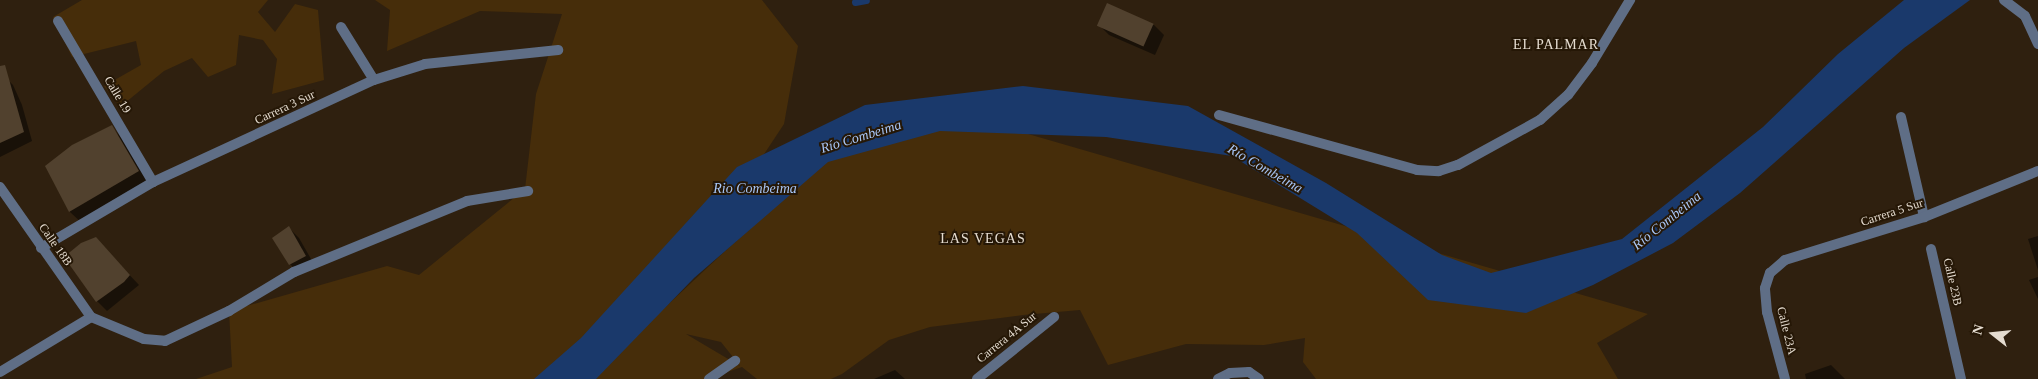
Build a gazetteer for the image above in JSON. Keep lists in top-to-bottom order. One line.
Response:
{"streets":{"street":["Calle 19","Carrera 3 Sur","Carrera 5 Sur","Calle 18B","Calle 23B","Calle 23A","Carrera 4A Sur"]},"crossings":[["Calle 19","Carrera 3 Sur"],["Carrera 3 Sur","Calle 18B"],["Carrera 5 Sur","Calle 23A"]],"districts":["EL PALMAR","LAS VEGAS"],"water":["Río Combeima","Rio Combeima"],"north":"left"}
